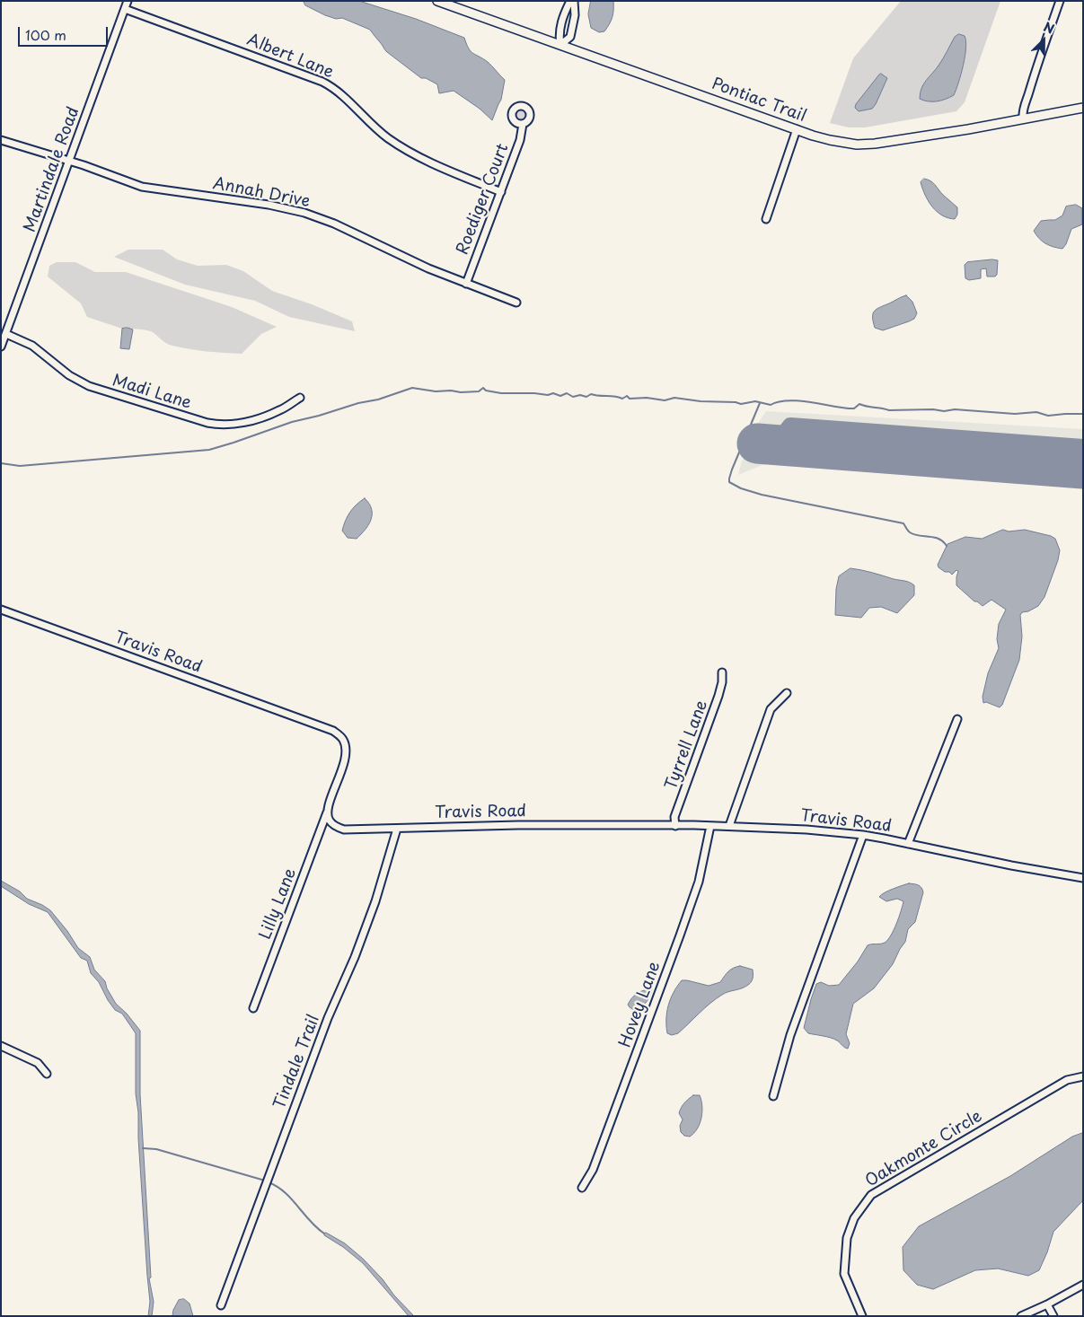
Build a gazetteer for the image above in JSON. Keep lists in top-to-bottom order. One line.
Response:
{"streets":{"main road":["Pontiac Trail"],"street":["Albert Lane","Martindale Road","Annah Drive","Roediger Court","Madi Lane","Travis Road","Tyrrell Lane","Lilly Lane","Hovey Lane","Tindale Trail","Oakmonte Circle"]},"crossings":[["Albert Lane","Martindale Road"],["Albert Lane","Roediger Court"],["Martindale Road","Annah Drive"],["Martindale Road","Madi Lane"],["Annah Drive","Roediger Court"],["Travis Road","Tyrrell Lane"],["Travis Road","Lilly Lane"],["Travis Road","Hovey Lane"],["Travis Road","Tindale Trail"]],"scale_bar":"100 m","north":"top right"}
